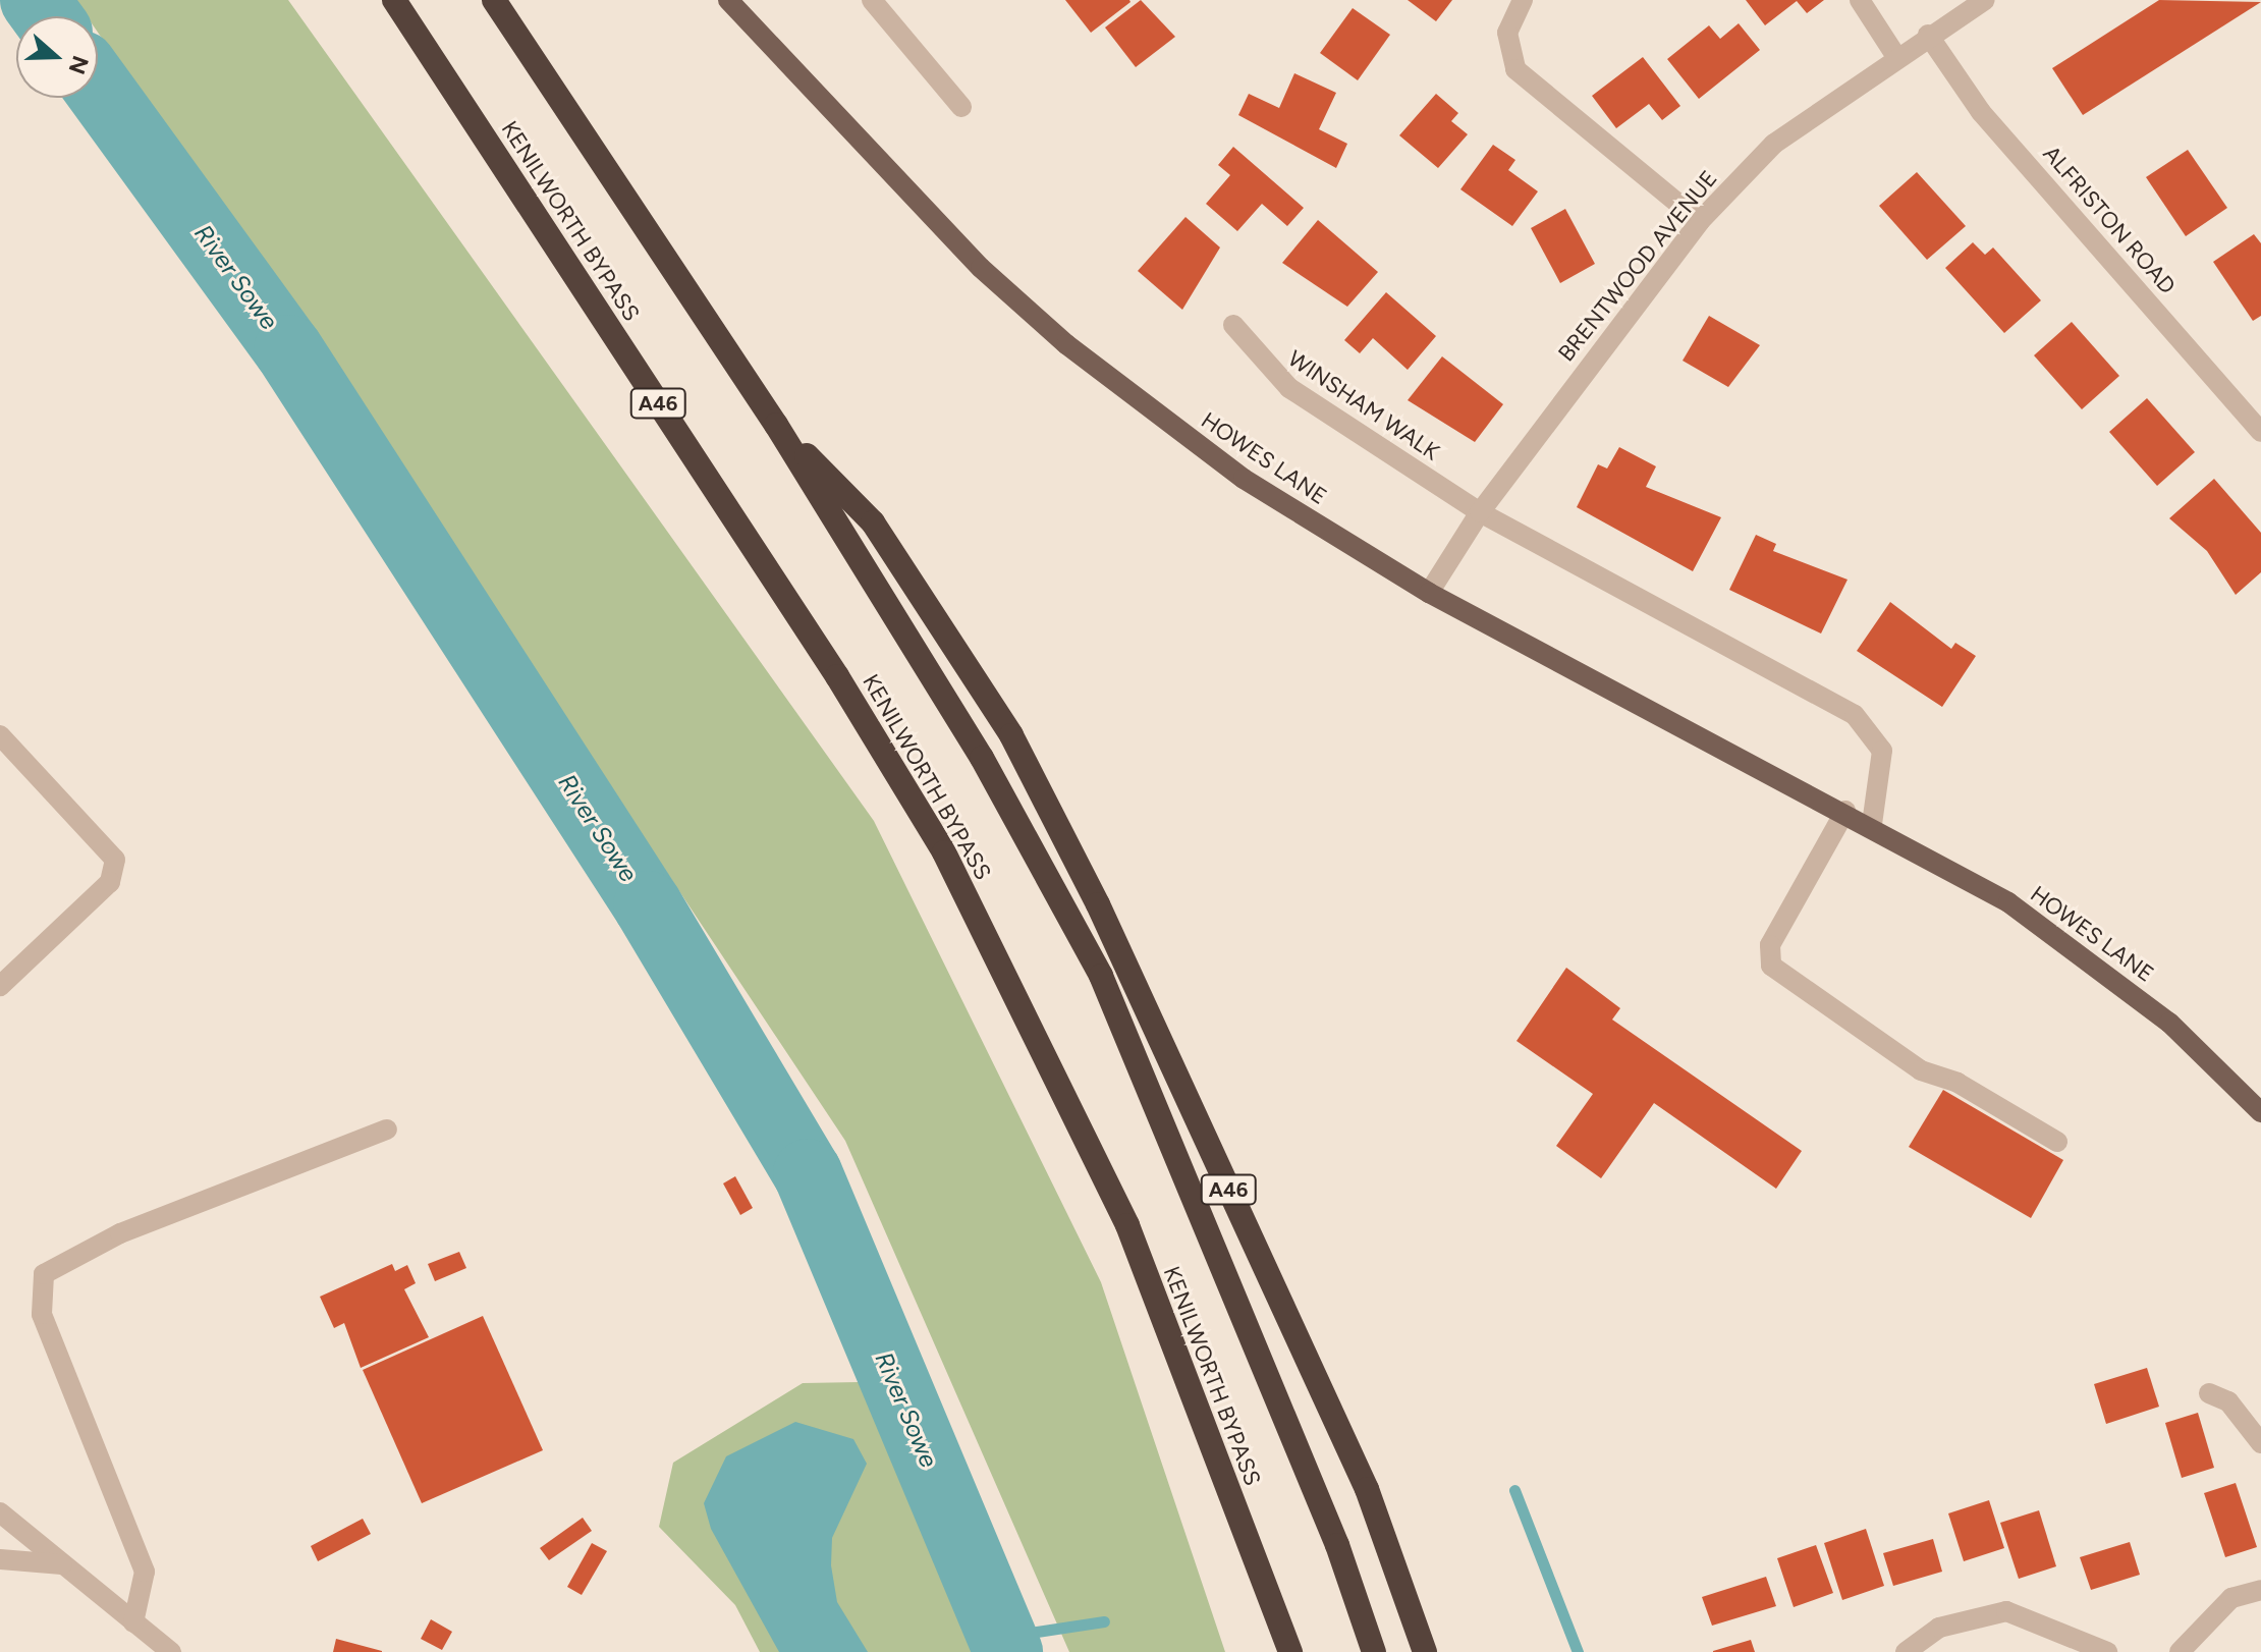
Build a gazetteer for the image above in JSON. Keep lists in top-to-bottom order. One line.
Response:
{"streets":{"highway":["KENILWORTH BYPASS","A46"],"main road":["HOWES LANE"],"street":["ALFRISTON ROAD","BRENTWOOD AVENUE","WINSHAM WALK"]},"crossings":[["ALFRISTON ROAD","BRENTWOOD AVENUE"],["BRENTWOOD AVENUE","WINSHAM WALK"],["BRENTWOOD AVENUE","HOWES LANE"]],"water":["River Sowe"],"north":"right"}
